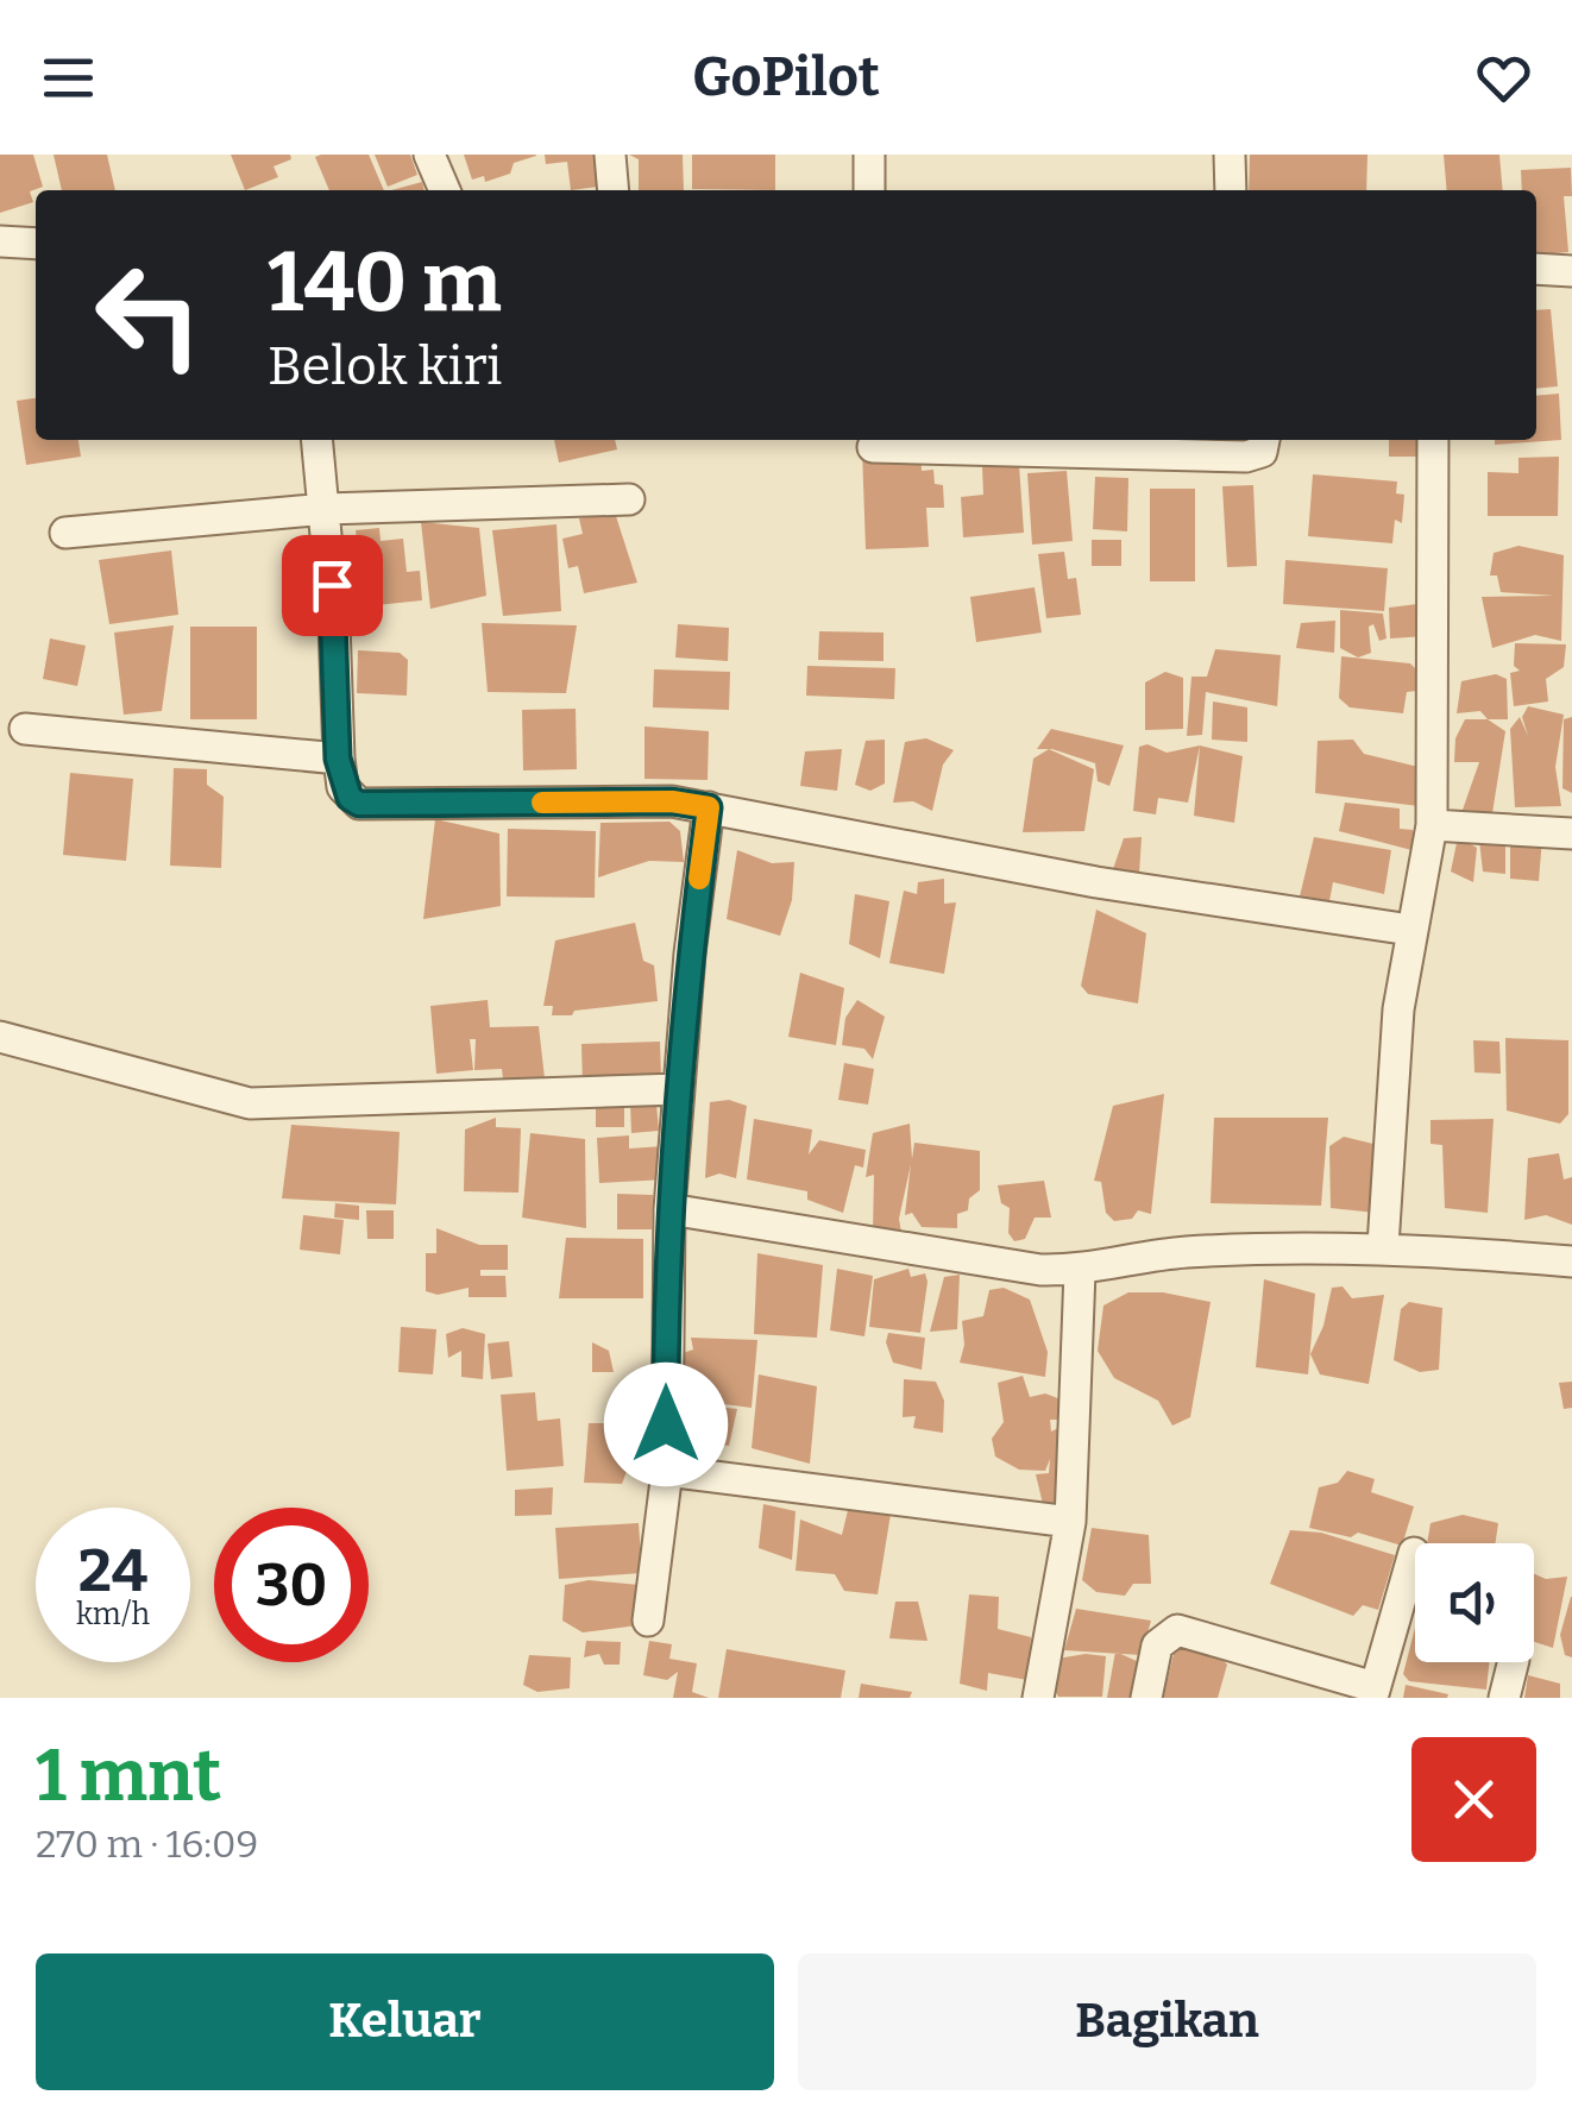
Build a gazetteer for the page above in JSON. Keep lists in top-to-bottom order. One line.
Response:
{"page":{"header":"GoPilot","turn":["140 m","Belok kiri"],"speed":"24 km/h","limit":"30","heading":["1 mnt","270 m · 16:09"],"buttons":["Keluar","Bagikan"]}}
